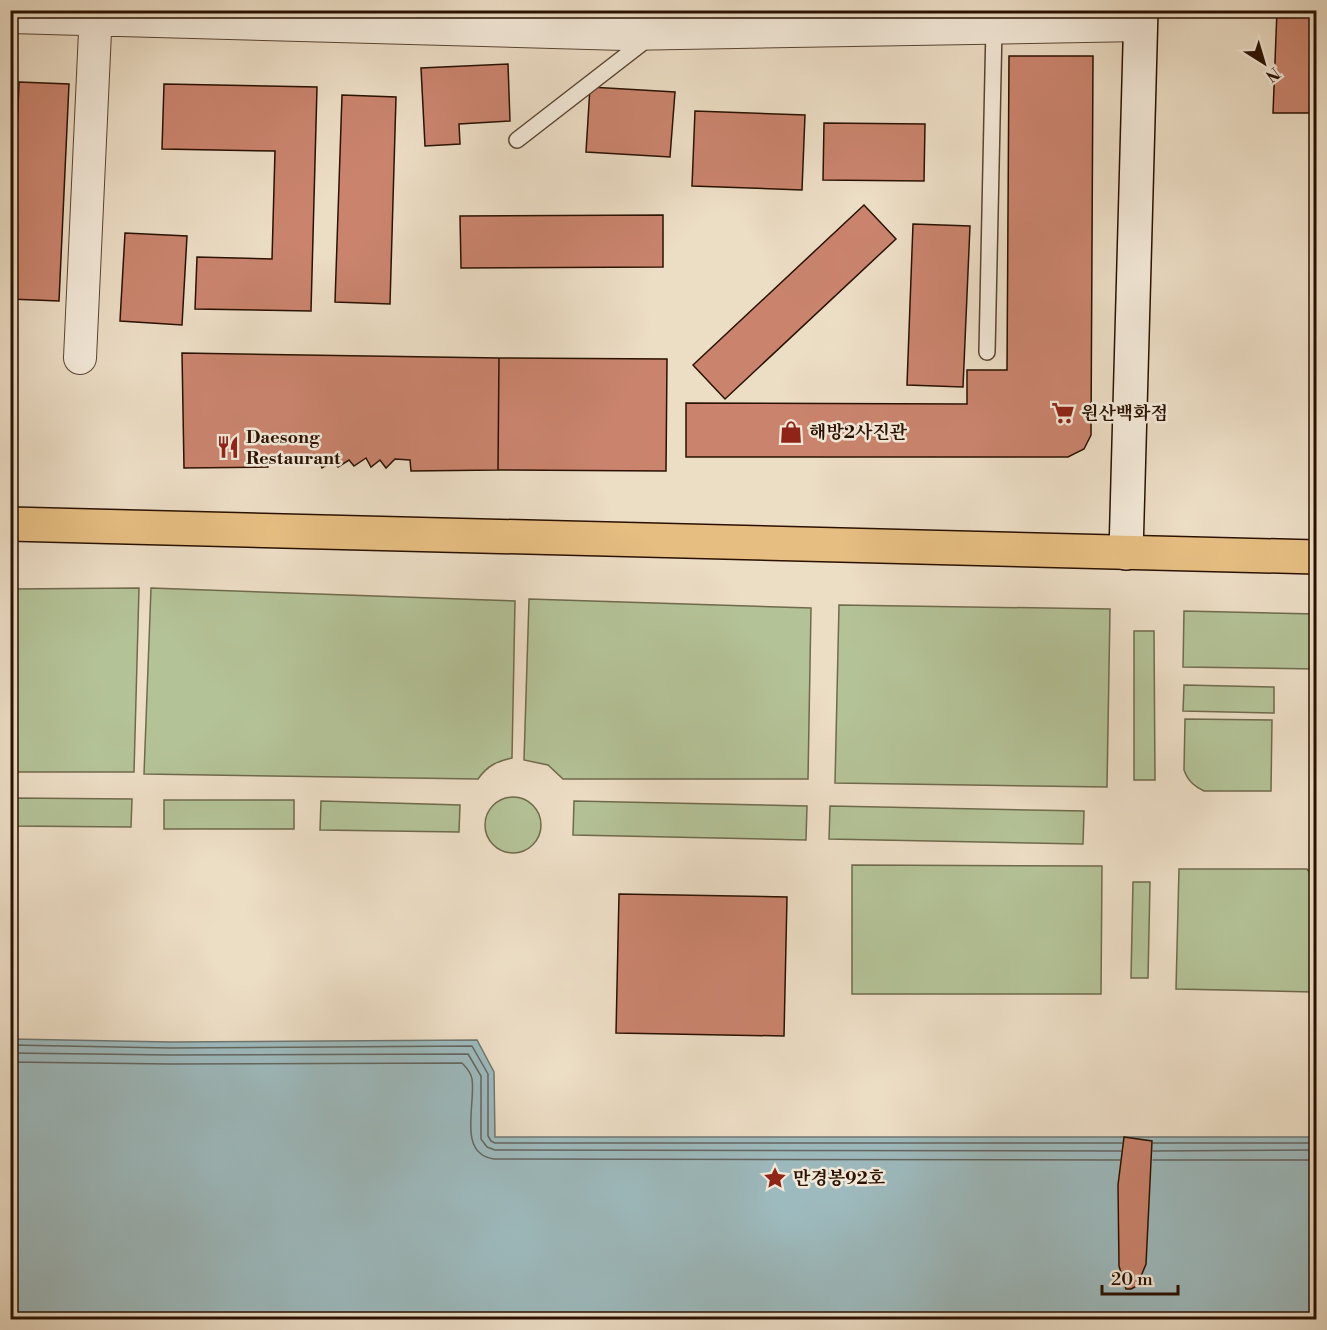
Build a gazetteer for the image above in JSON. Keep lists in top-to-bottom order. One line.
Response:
{"places":{"supermarket":["원산백화점"],"shop":["해방2사진관"],"restaurant":["Daesong Restaurant"],"place":["만경봉92호"]},"scale_bar":"20 m","north":"bottom right"}
